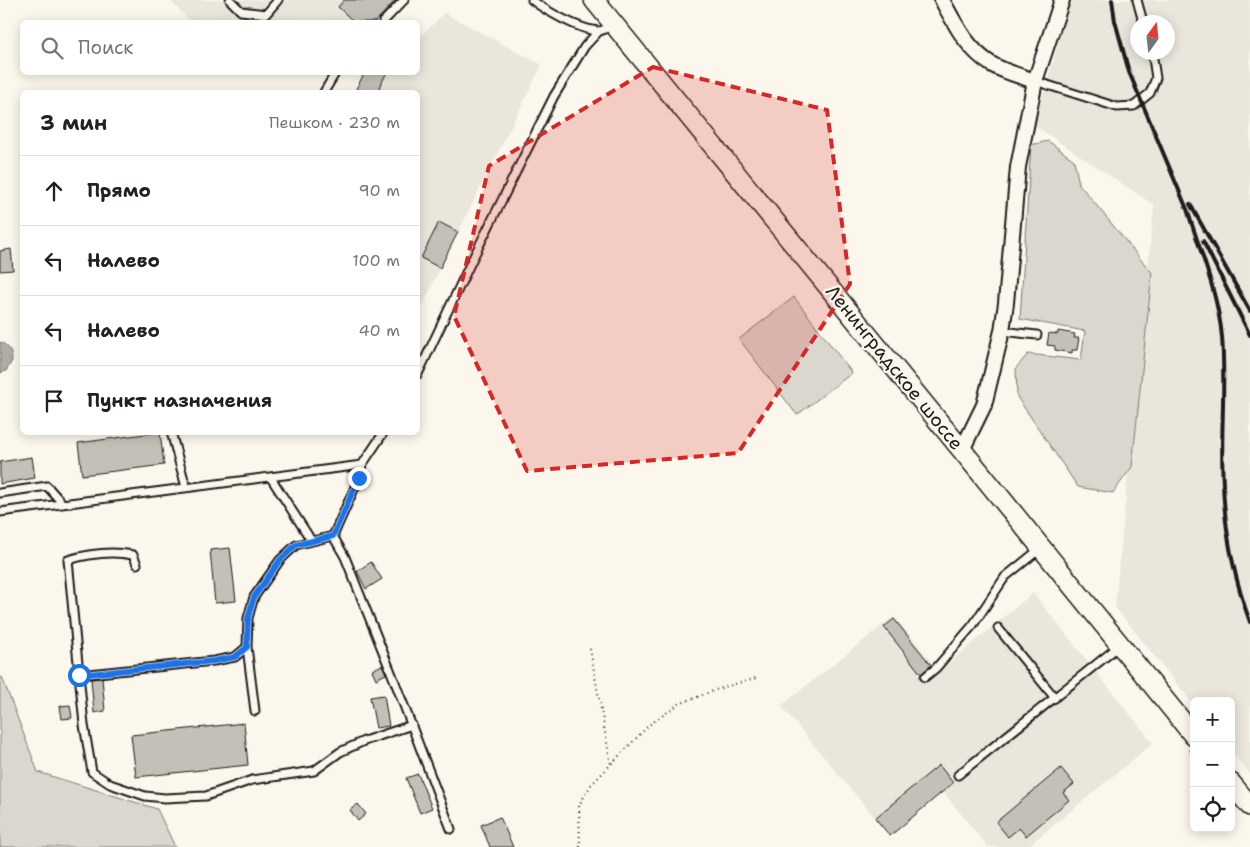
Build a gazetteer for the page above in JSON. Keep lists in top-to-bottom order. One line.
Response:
{"streets":{"main road":["Ленинградское шоссе"]},"north":"top","page":{"search":"Поиск","heading":["3 мин","Пешком · 230 m"],"list":[["Прямо","90 m"],["Налево","100 m"],["Налево","40 m"],"Пункт назначения"],"map_buttons":["+","−"]}}
